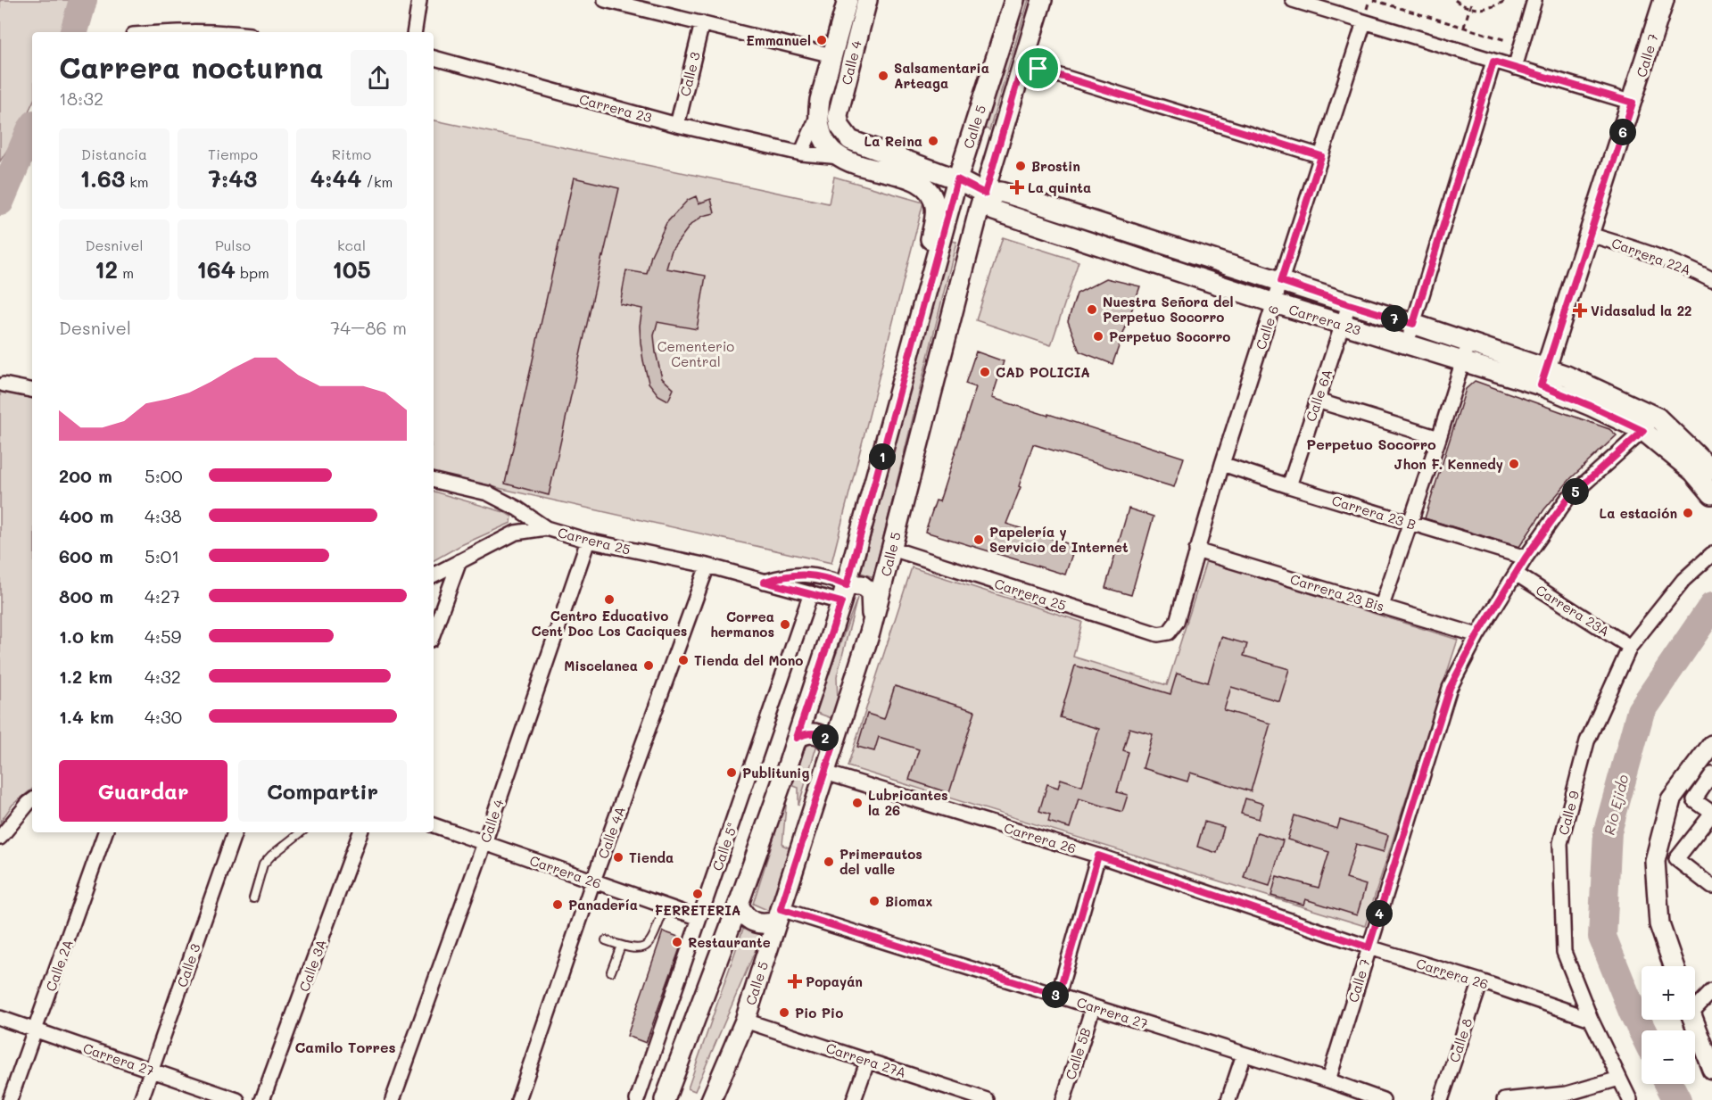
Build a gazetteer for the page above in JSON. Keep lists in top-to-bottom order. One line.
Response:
{"streets":{"main road":["Calle 7","Calle 4","Carrera 23","Calle 5"],"street":["Calle 3","Carrera 22A","Calle 6","Calle 6A","Carrera 23 B","Carrera 25","Carrera 23 Bis","Carrera 23A","Calle 9","Calle 4A","Carrera 26","Calle 5ª","Calle 2A","Calle 3A","Carrera 27","Calle 8","Calle 5B","Carrera 27A"]},"crossings":[["Calle 7","Carrera 23"],["Calle 7","Carrera 22A"],["Calle 7","Carrera 23 B"],["Calle 7","Carrera 23 Bis"],["Calle 7","Carrera 23A"],["Calle 7","Carrera 26"],["Calle 7","Carrera 27"],["Calle 4","Carrera 23"],["Calle 4","Carrera 25"],["Calle 4","Carrera 26"],["Calle 3","Carrera 23"],["Calle 3","Carrera 27"],["Carrera 23","Calle 5"],["Carrera 23","Calle 6"],["Carrera 23","Calle 6A"],["Calle 5","Carrera 25"],["Calle 5","Carrera 26"],["Calle 5","Carrera 27"],["Calle 5","Carrera 27A"],["Calle 6","Carrera 23 B"],["Calle 6","Carrera 25"],["Calle 6","Carrera 23 Bis"],["Calle 6A","Carrera 23 B"],["Carrera 25","Calle 4A"],["Carrera 25","Calle 5ª"],["Carrera 23A","Calle 9"],["Calle 9","Carrera 26"],["Calle 4A","Carrera 26"],["Carrera 26","Calle 5ª"],["Carrera 26","Calle 8"],["Calle 2A","Carrera 27"],["Carrera 27","Calle 5B"]],"districts":["Perpetuo Socorro","Camilo Torres"],"water":["Río Ejido"],"parks":["Cementerio Central"],"places":{"other":["Emmanuel","Salsamentaria Arteaga","La Reina","Brostin","Nuestra Señora del Perpetuo Socorro","Perpetuo Socorro","CAD POLICIA","Jhon F. Kennedy","La estación","Papelería y Servicio de Internet","Centro Educativo Cent Doc Los Caciques","Correa hermanos","Tienda del Mono","Miscelanea","Publitunig","Lubricantes la 26","Tienda","Primerautos del valle","FERRETERIA","Biomax","Panadería","Restaurante","Pio Pio"],"health":["La quinta","Vidasalud la 22","Popayán"]},"page":{"heading":["Carrera nocturna","18:32"],"pins":["6","7","1","5","2","4","3"],"stats":[["Distancia","1.63 km"],["Tiempo","7:43"],["Ritmo","4:44 /km"],["Desnivel","12 m"],["Pulso","164 bpm"],["kcal","105"]],"chart":["Desnivel","74–86 m"],"list":[{"name":"200 m","note":"5:00"},{"name":"400 m","note":"4:38"},{"name":"600 m","note":"5:01"},{"name":"800 m","note":"4:27"},{"name":"1.0 km","note":"4:59"},{"name":"1.2 km","note":"4:32"},{"name":"1.4 km","note":"4:30"}],"buttons":["Guardar","Compartir"],"map_buttons":["+","−"]}}
